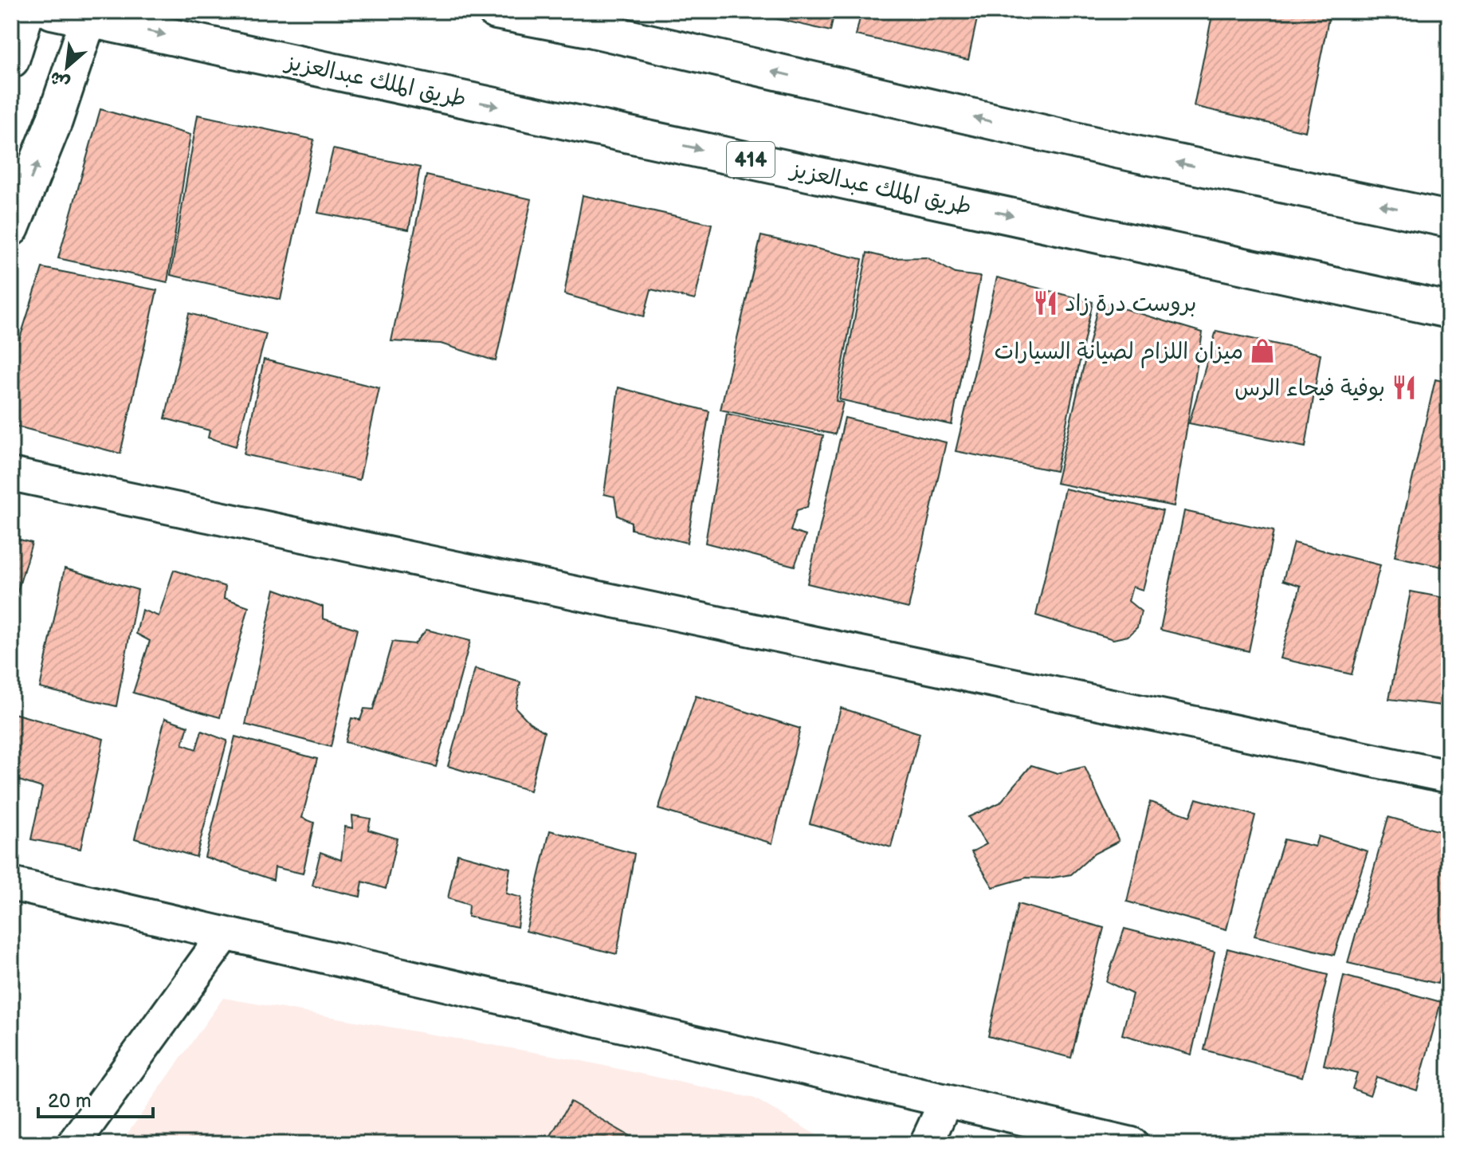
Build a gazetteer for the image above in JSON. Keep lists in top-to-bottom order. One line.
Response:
{"streets":{"main road":["طريق الملك عبدالعزيز","414"]},"places":{"restaurant":["بروست درة زاد","بوفية فيحاء الرس"],"shop":["ميزان اللزام لصيانة السيارات"]},"scale_bar":"20 m","north":"bottom left"}
